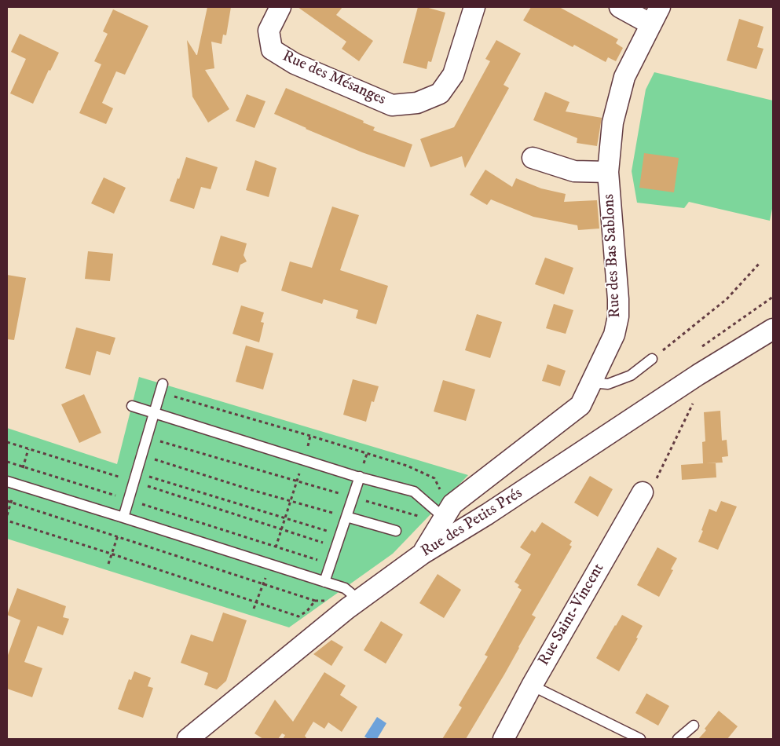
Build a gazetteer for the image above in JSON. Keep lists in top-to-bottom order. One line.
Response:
{"streets":{"street":["Rue des Mésanges","Rue des Bas Sablons","Rue des Petits Prés","Rue Saint-Vincent"]},"crossings":[["Rue des Bas Sablons","Rue des Petits Prés"]]}
